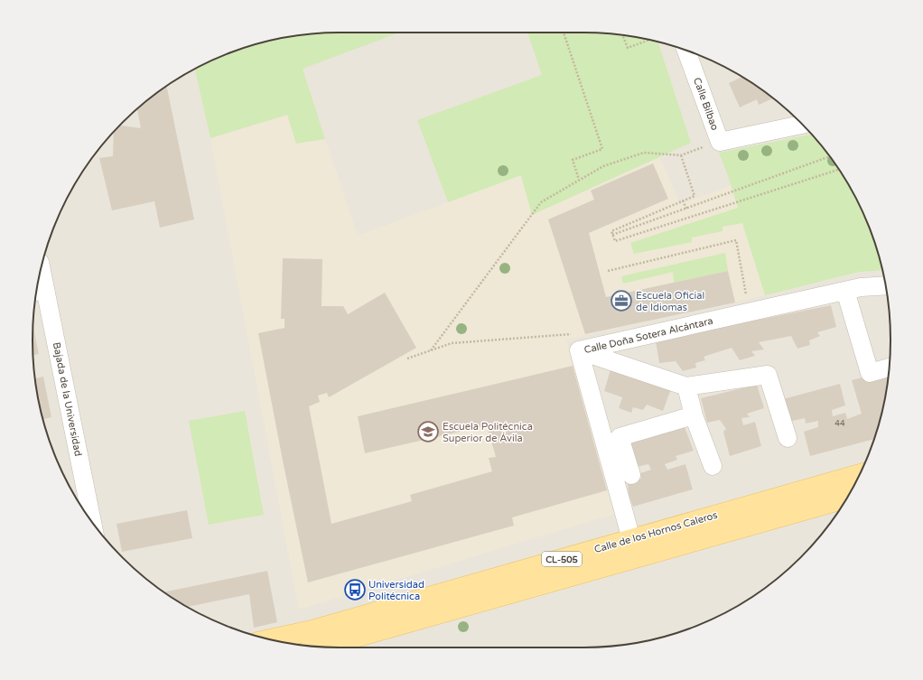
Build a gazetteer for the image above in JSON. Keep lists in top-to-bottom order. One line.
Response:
{"streets":{"main road":["Calle de los Hornos Caleros","CL-505"],"street":["Calle Bilbao","Calle Doña Sotera Alcántara","Bajada de la Universidad"]},"crossings":[["Calle Doña Sotera Alcántara","Calle de los Hornos Caleros"]],"places":{"office":["Escuela Oficial de Idiomas"],"school or university":["Escuela Politécnica Superior de Ávila"],"bus stop":["Universidad Politécnica"]},"house_numbers":["44"]}
